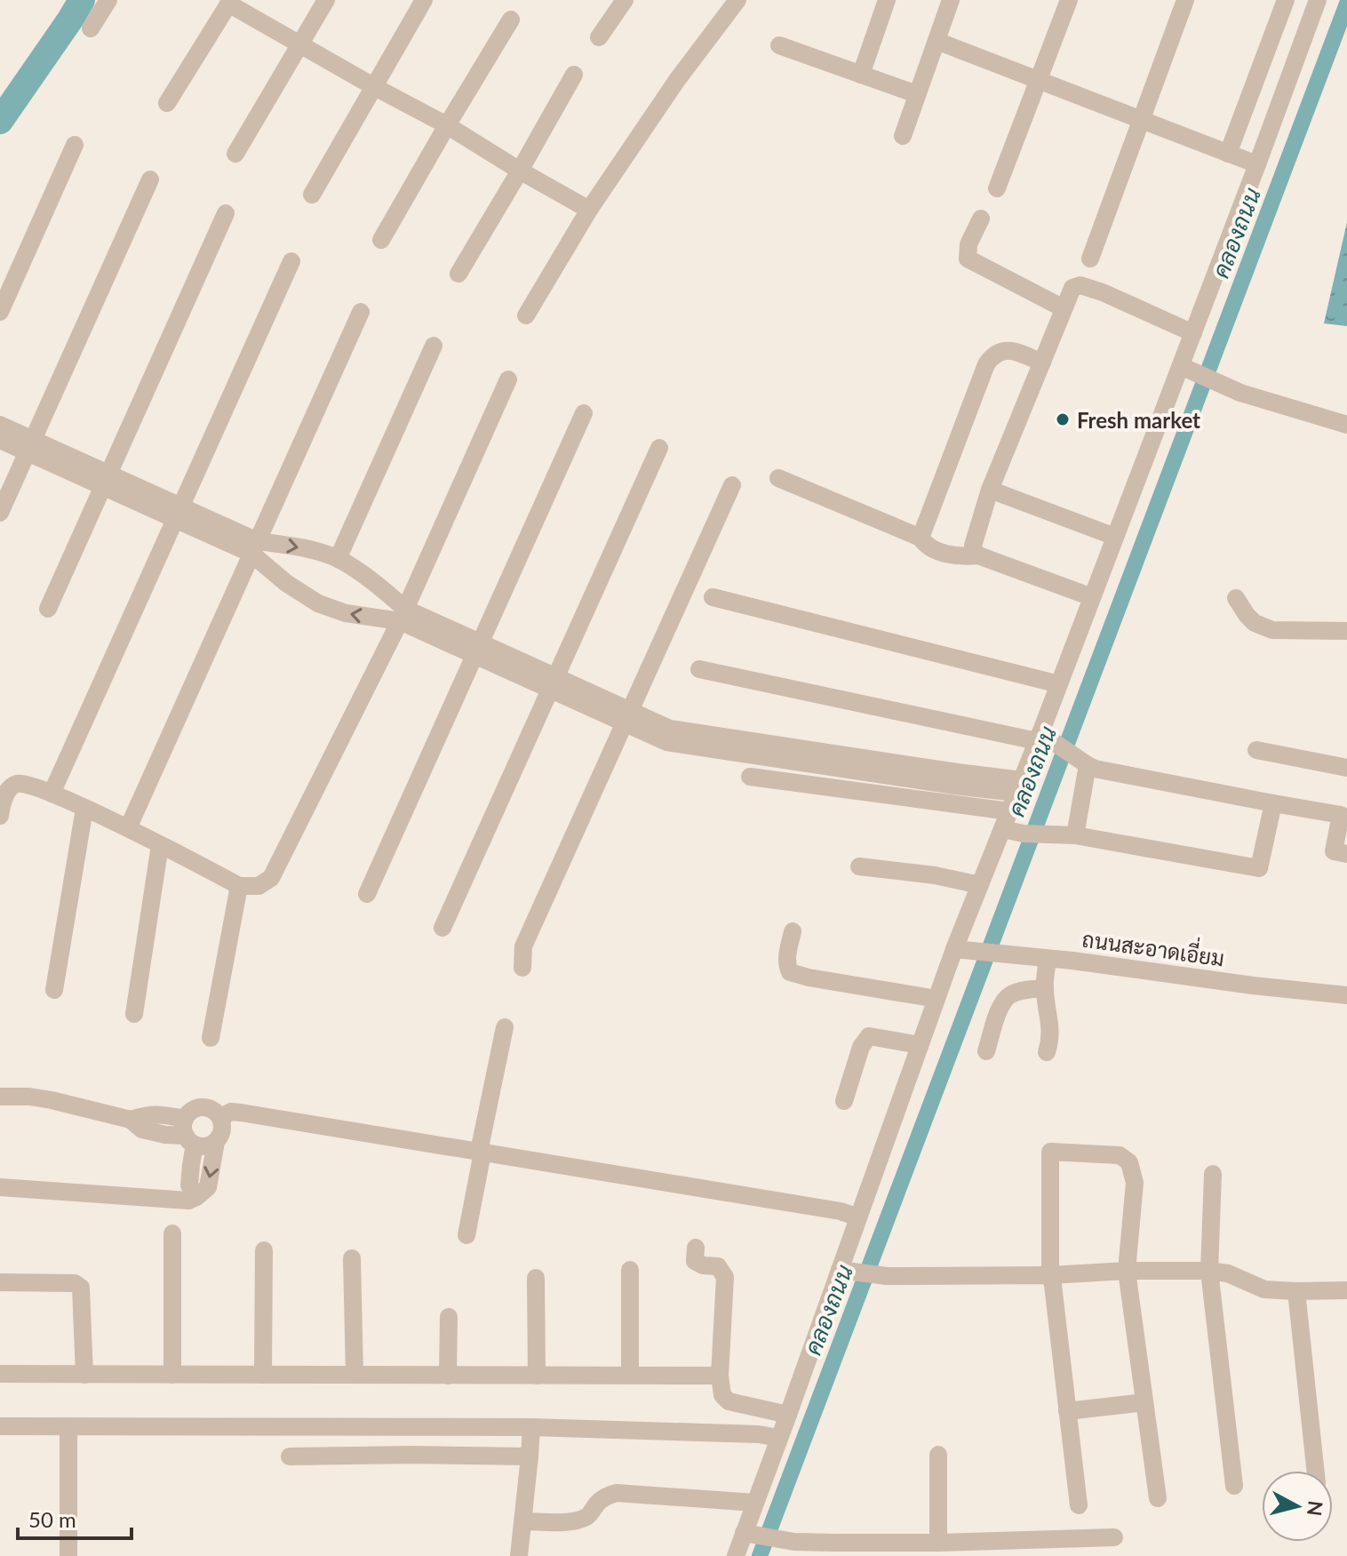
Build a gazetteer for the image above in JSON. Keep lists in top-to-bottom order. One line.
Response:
{"streets":{"street":["ถนนสะอาดเอี่ยม"]},"water":["คลองถนน"],"places":["Fresh market"],"scale_bar":"50 m","north":"right"}
